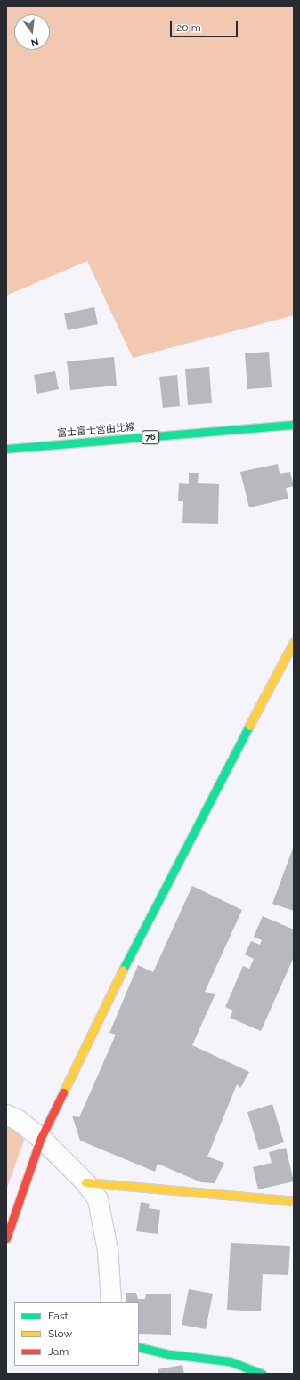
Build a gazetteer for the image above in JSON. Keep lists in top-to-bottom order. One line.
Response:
{"streets":{"street":["富士富士宮由比線","76"]},"legend":["Fast","Slow","Jam"],"scale_bar":"20 m","north":"bottom"}
